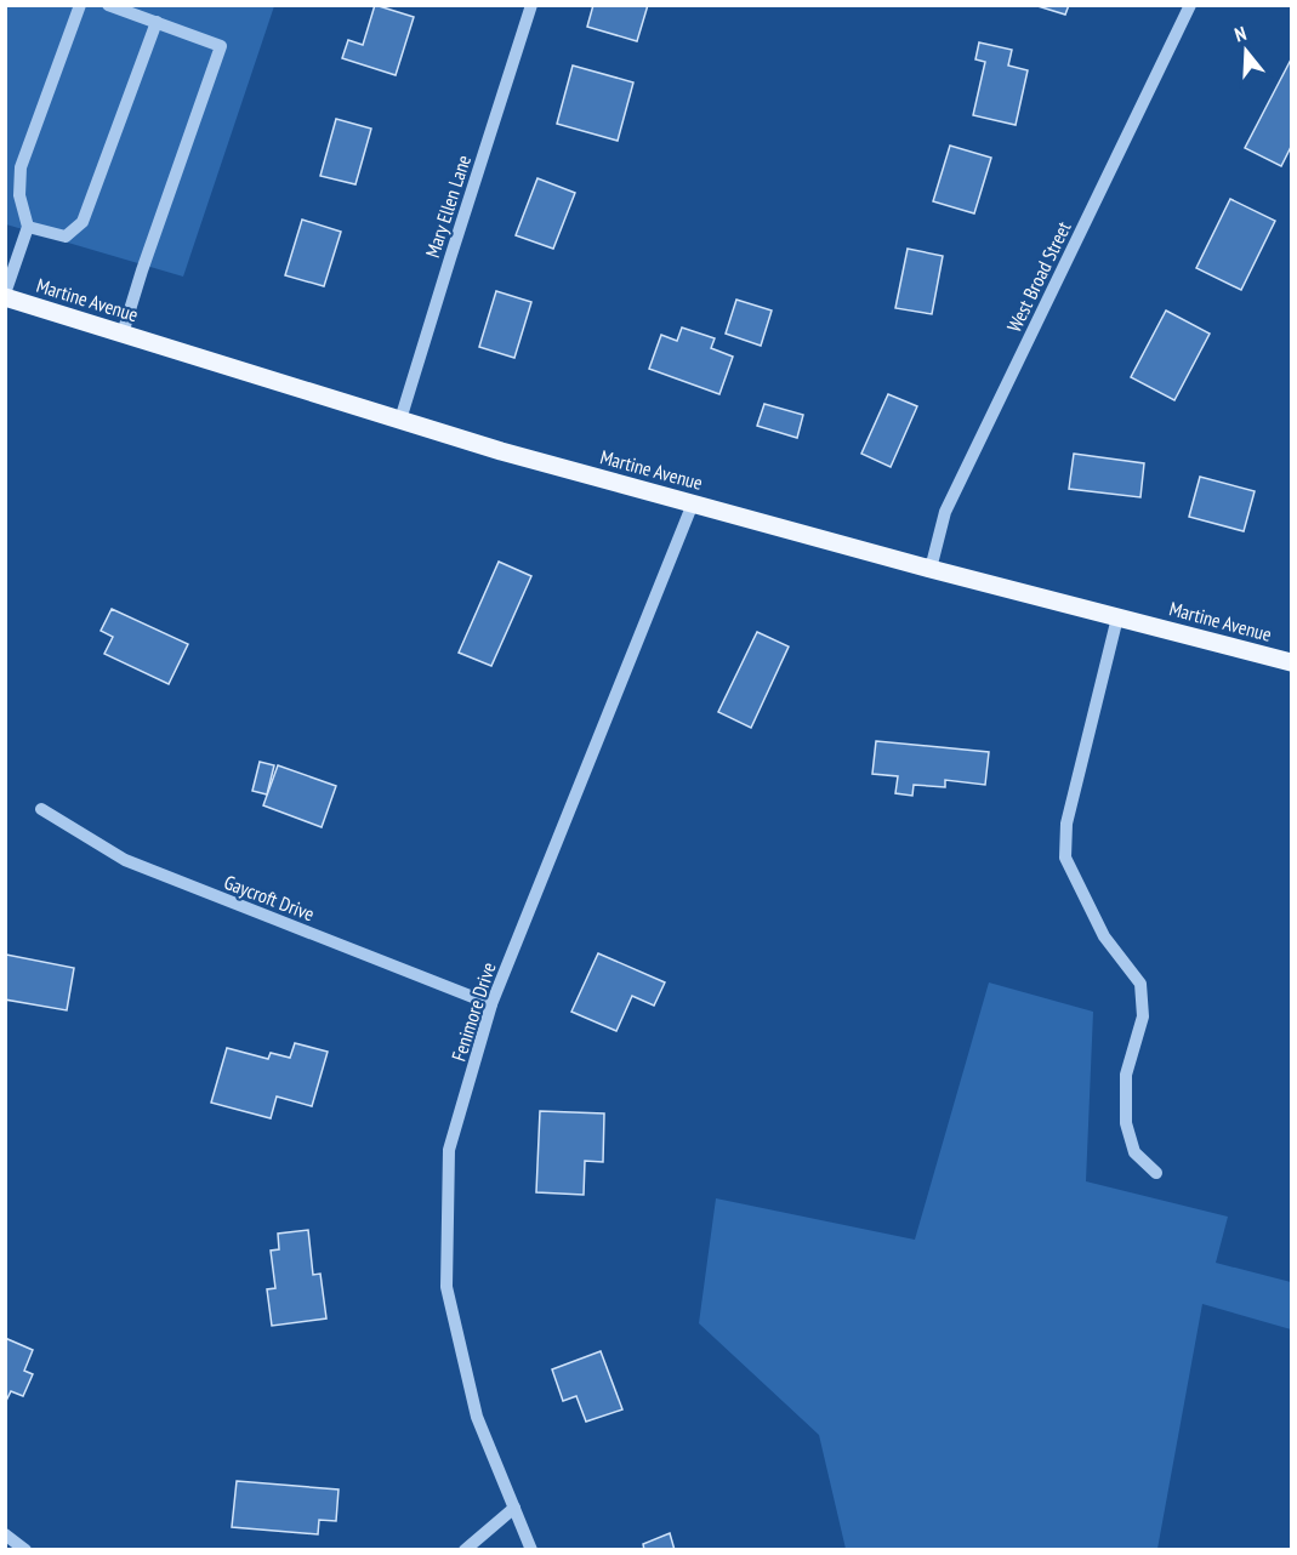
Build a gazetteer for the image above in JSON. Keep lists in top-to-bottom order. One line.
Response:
{"streets":{"main road":["Martine Avenue"],"street":["Mary Ellen Lane","West Broad Street","Gaycroft Drive","Fenimore Drive"]},"crossings":[["Mary Ellen Lane","Martine Avenue"],["West Broad Street","Martine Avenue"],["Martine Avenue","Fenimore Drive"],["Gaycroft Drive","Fenimore Drive"]],"north":"top"}
